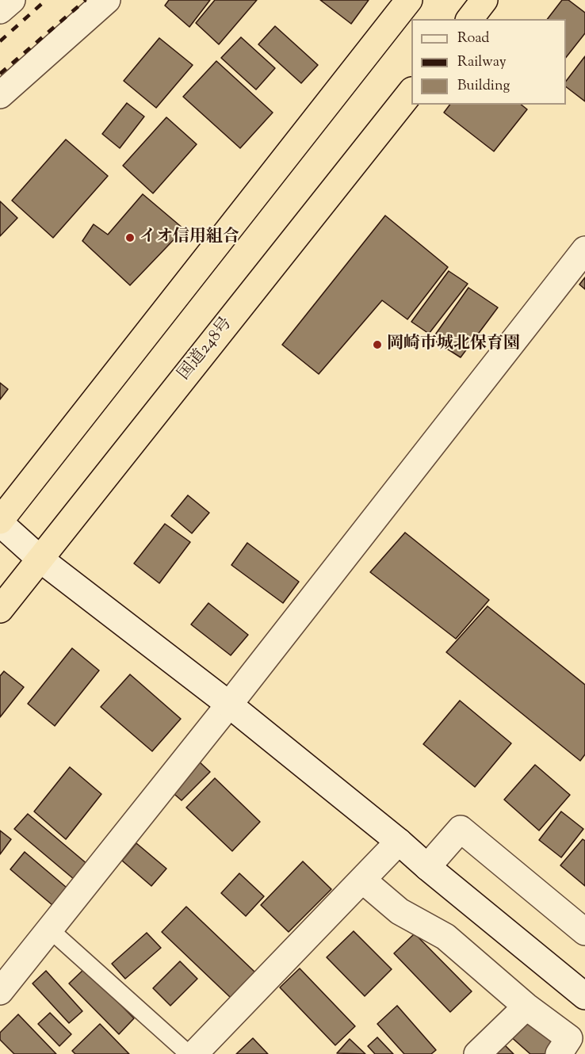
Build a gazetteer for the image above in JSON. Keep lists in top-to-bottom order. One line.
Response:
{"streets":{"highway":["国道248号"]},"places":["イオ信用組合","岡崎市城北保育園"],"legend":["Road","Railway","Building"]}
